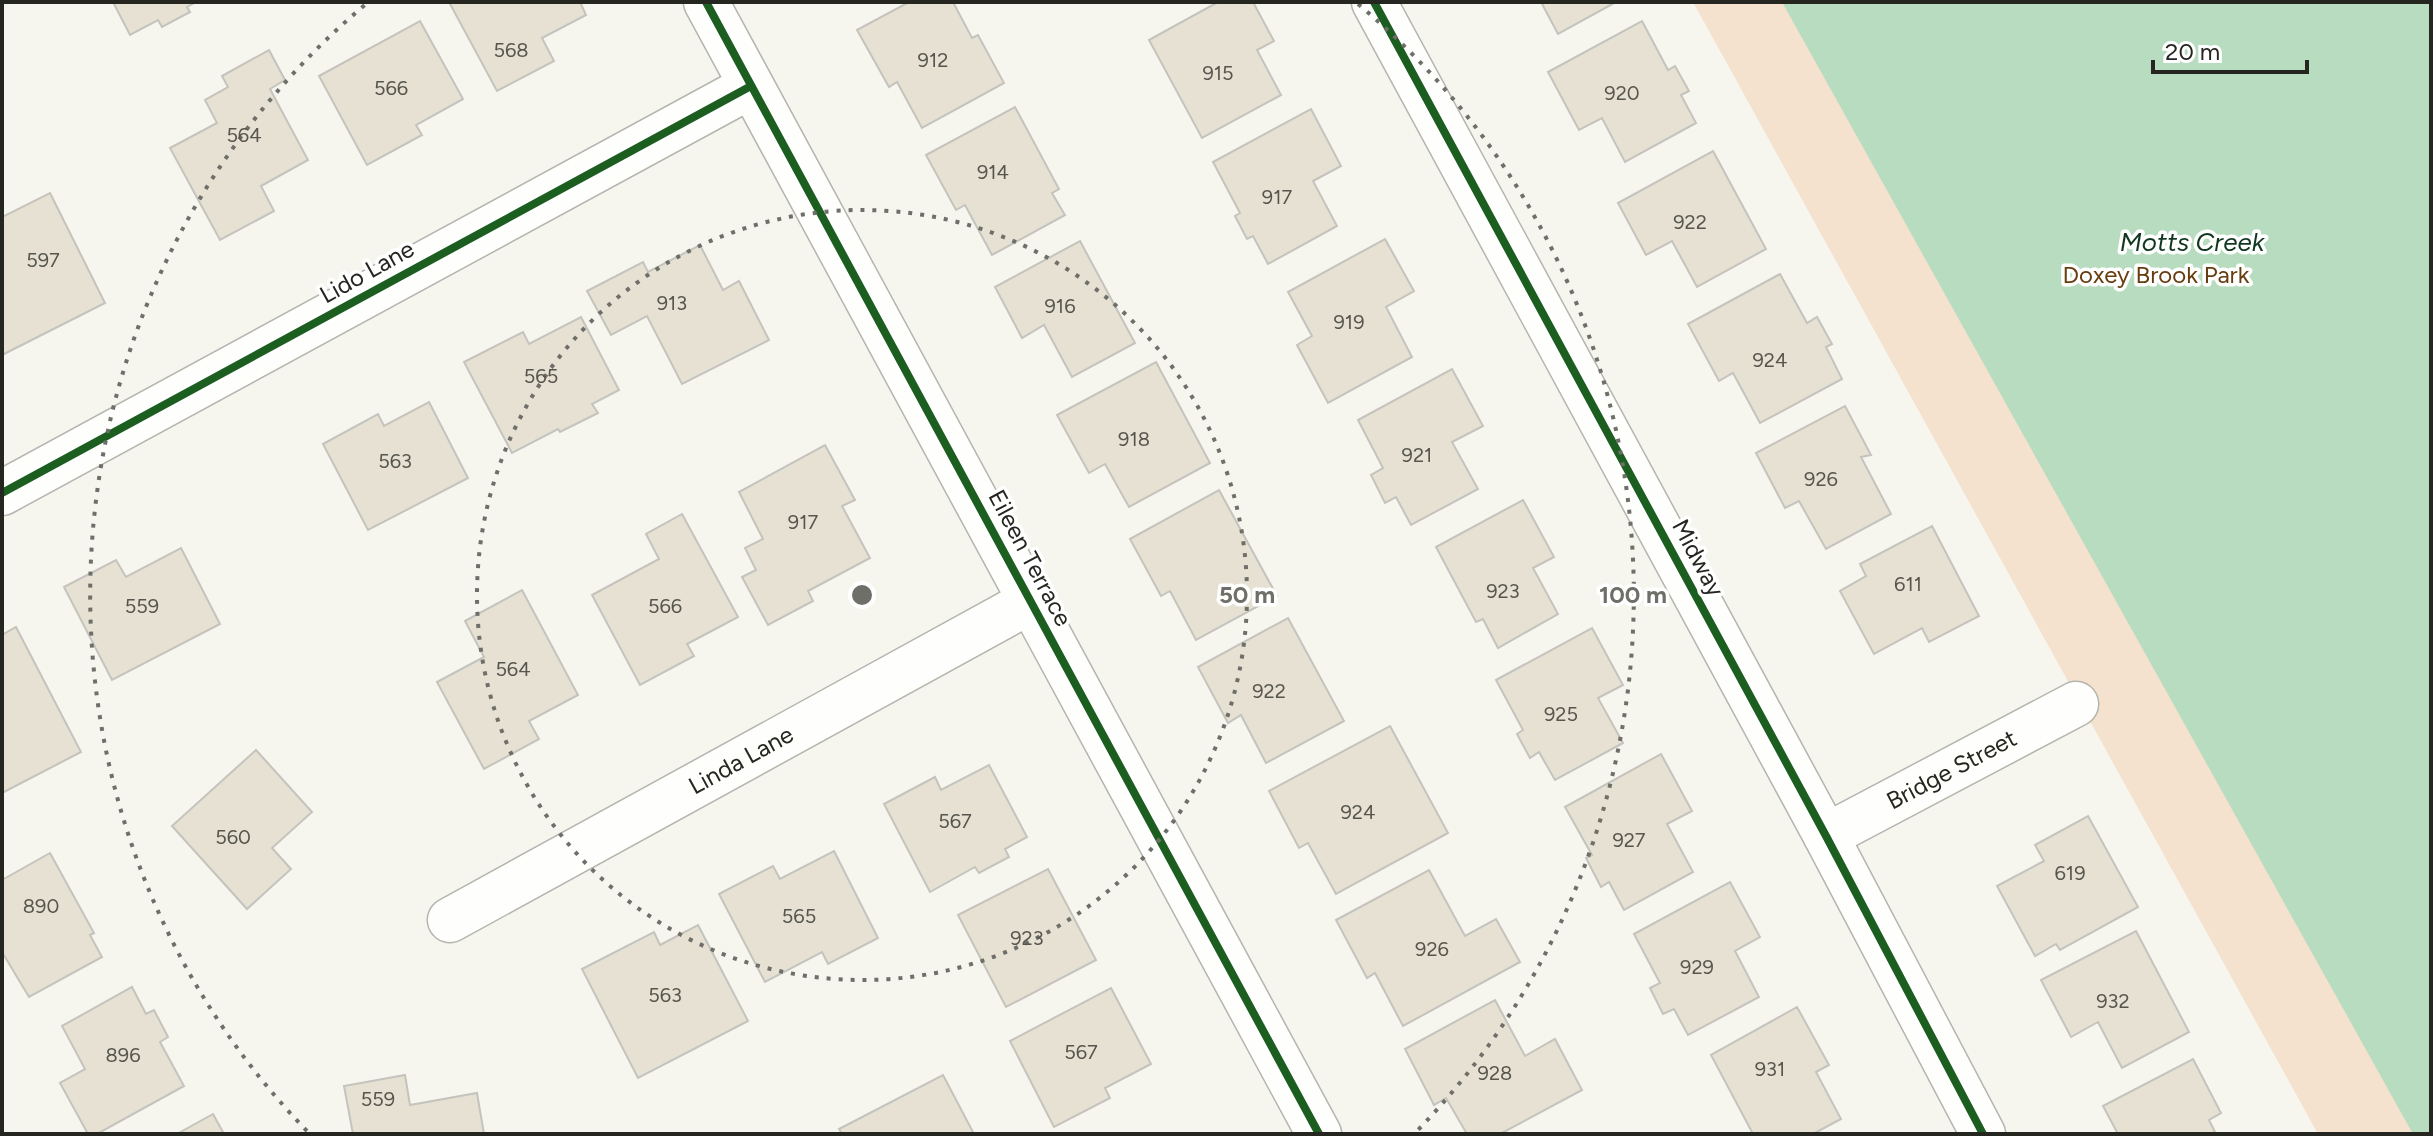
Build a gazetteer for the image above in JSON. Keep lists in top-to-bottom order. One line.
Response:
{"streets":{"street":["Lido Lane","Eileen Terrace","Midway","Linda Lane","Bridge Street"]},"crossings":[["Lido Lane","Eileen Terrace"],["Eileen Terrace","Linda Lane"],["Midway","Bridge Street"]],"water":["Motts Creek"],"parks":["Doxey Brook Park"],"house_numbers":["568","912","915","566","920","564","914","917","922","597","913","916","919","924","565","918","921","563","926","917","611","923","559","566","564","922","925","924","567","560","927","619","890","565","923","926","929","563","932","567","896","931","928","559"],"scale_bar":"20 m","rings":["50 m","100 m"]}
